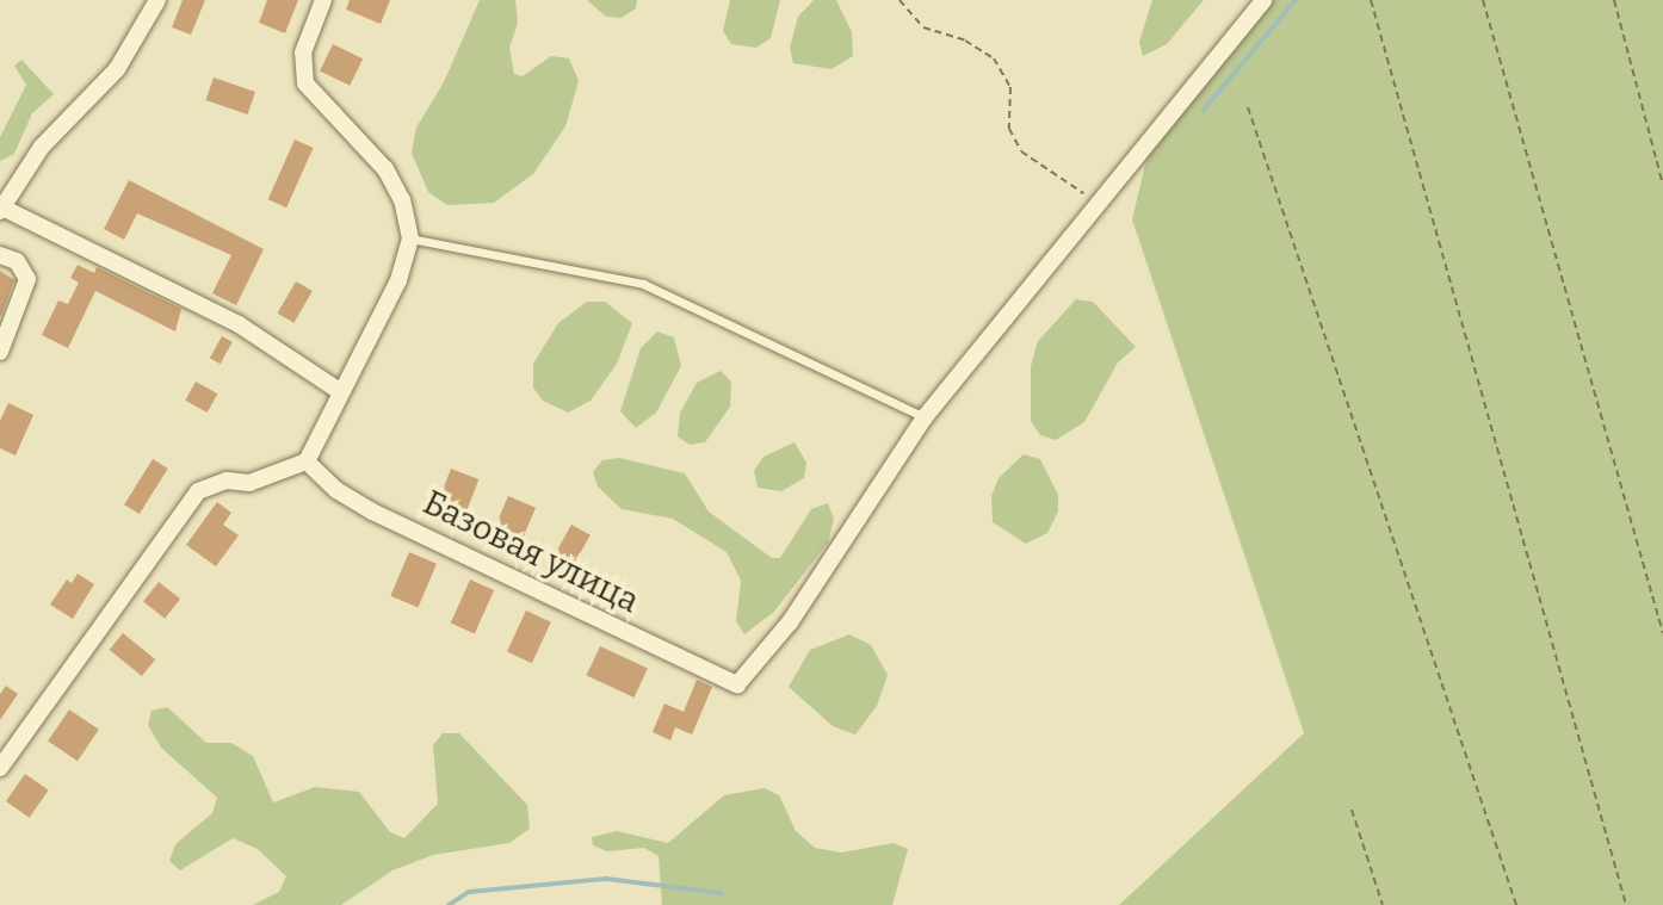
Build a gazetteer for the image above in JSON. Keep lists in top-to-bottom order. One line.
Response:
{"streets":{"street":["Базовая улица"]}}
